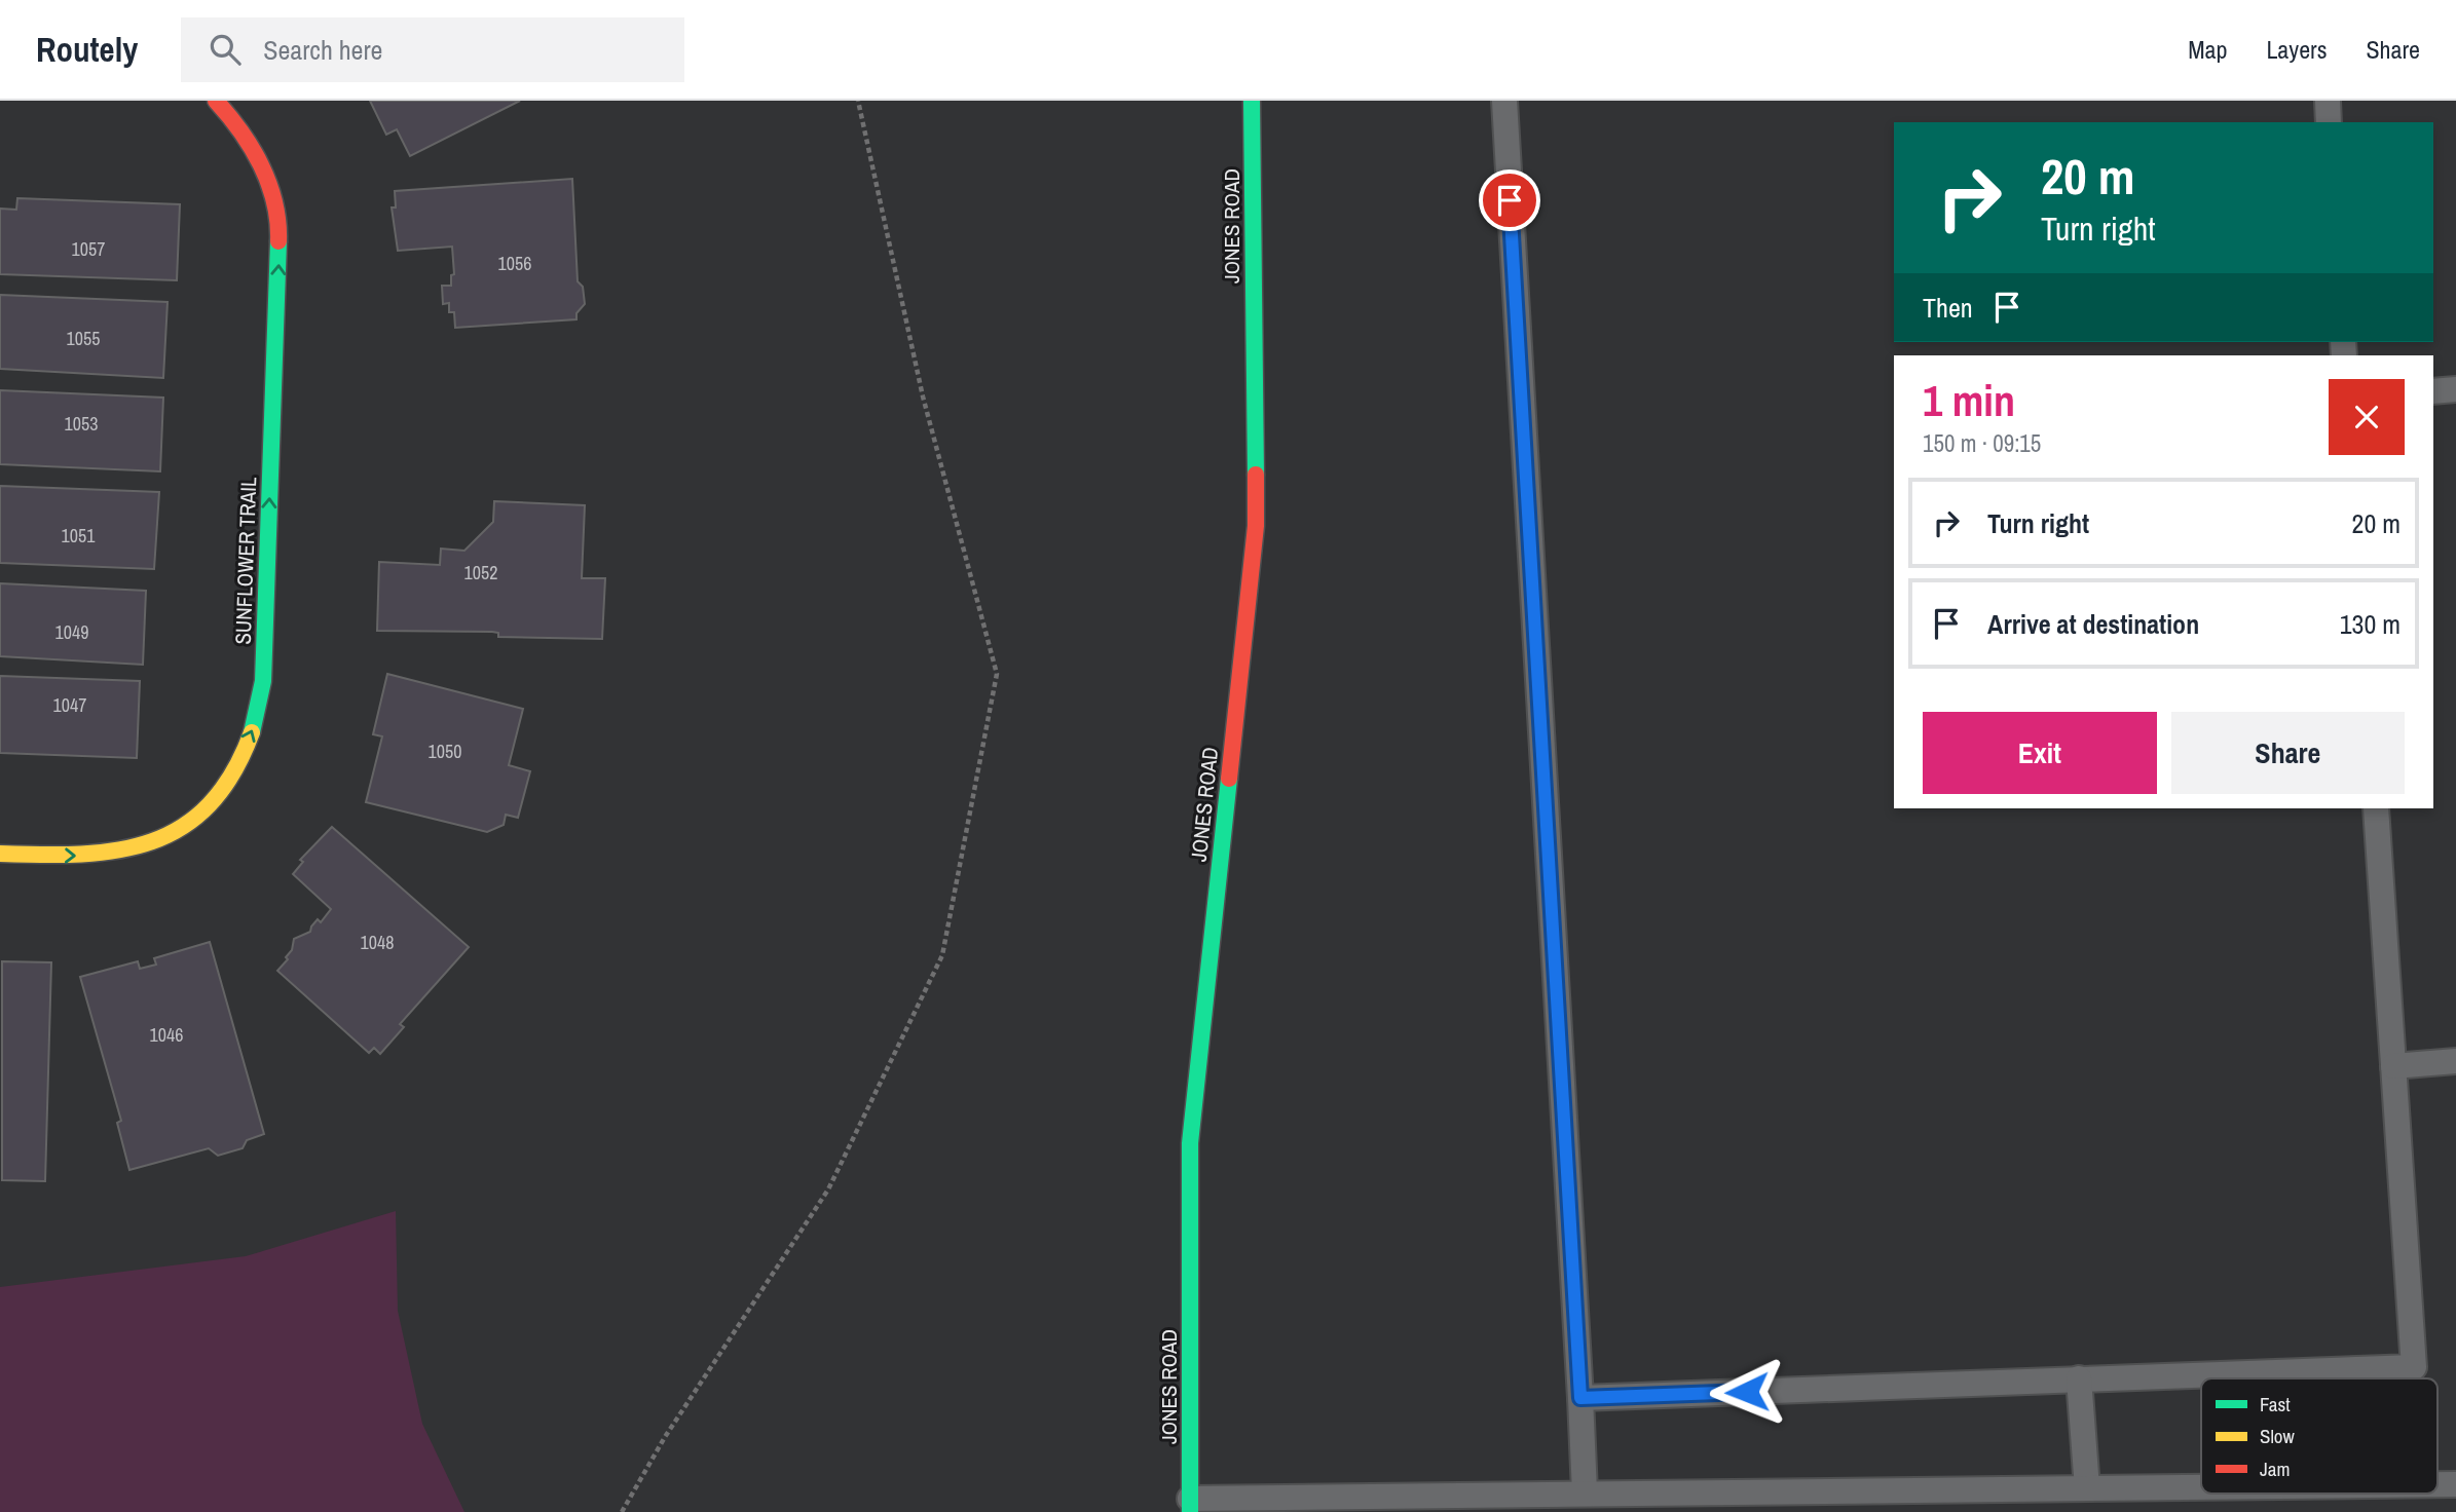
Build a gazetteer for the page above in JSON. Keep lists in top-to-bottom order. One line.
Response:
{"streets":{"street":["JONES ROAD","SUNFLOWER TRAIL"]},"one_way":["SUNFLOWER TRAIL"],"house_numbers":["1057","1056","1055","1053","1051","1052","1049","1047","1050","1048","1046"],"legend":["Fast","Slow","Jam"],"page":{"header":"Routely","search":"Search here","nav":["Map","Layers","Share"],"turn":["20 m","Turn right"],"then":"Then","heading":["1 min","150 m · 09:15"],"list":[{"name":"Turn right","value":"20 m"},{"name":"Arrive at destination","value":"130 m"}],"buttons":["Exit","Share"]}}
